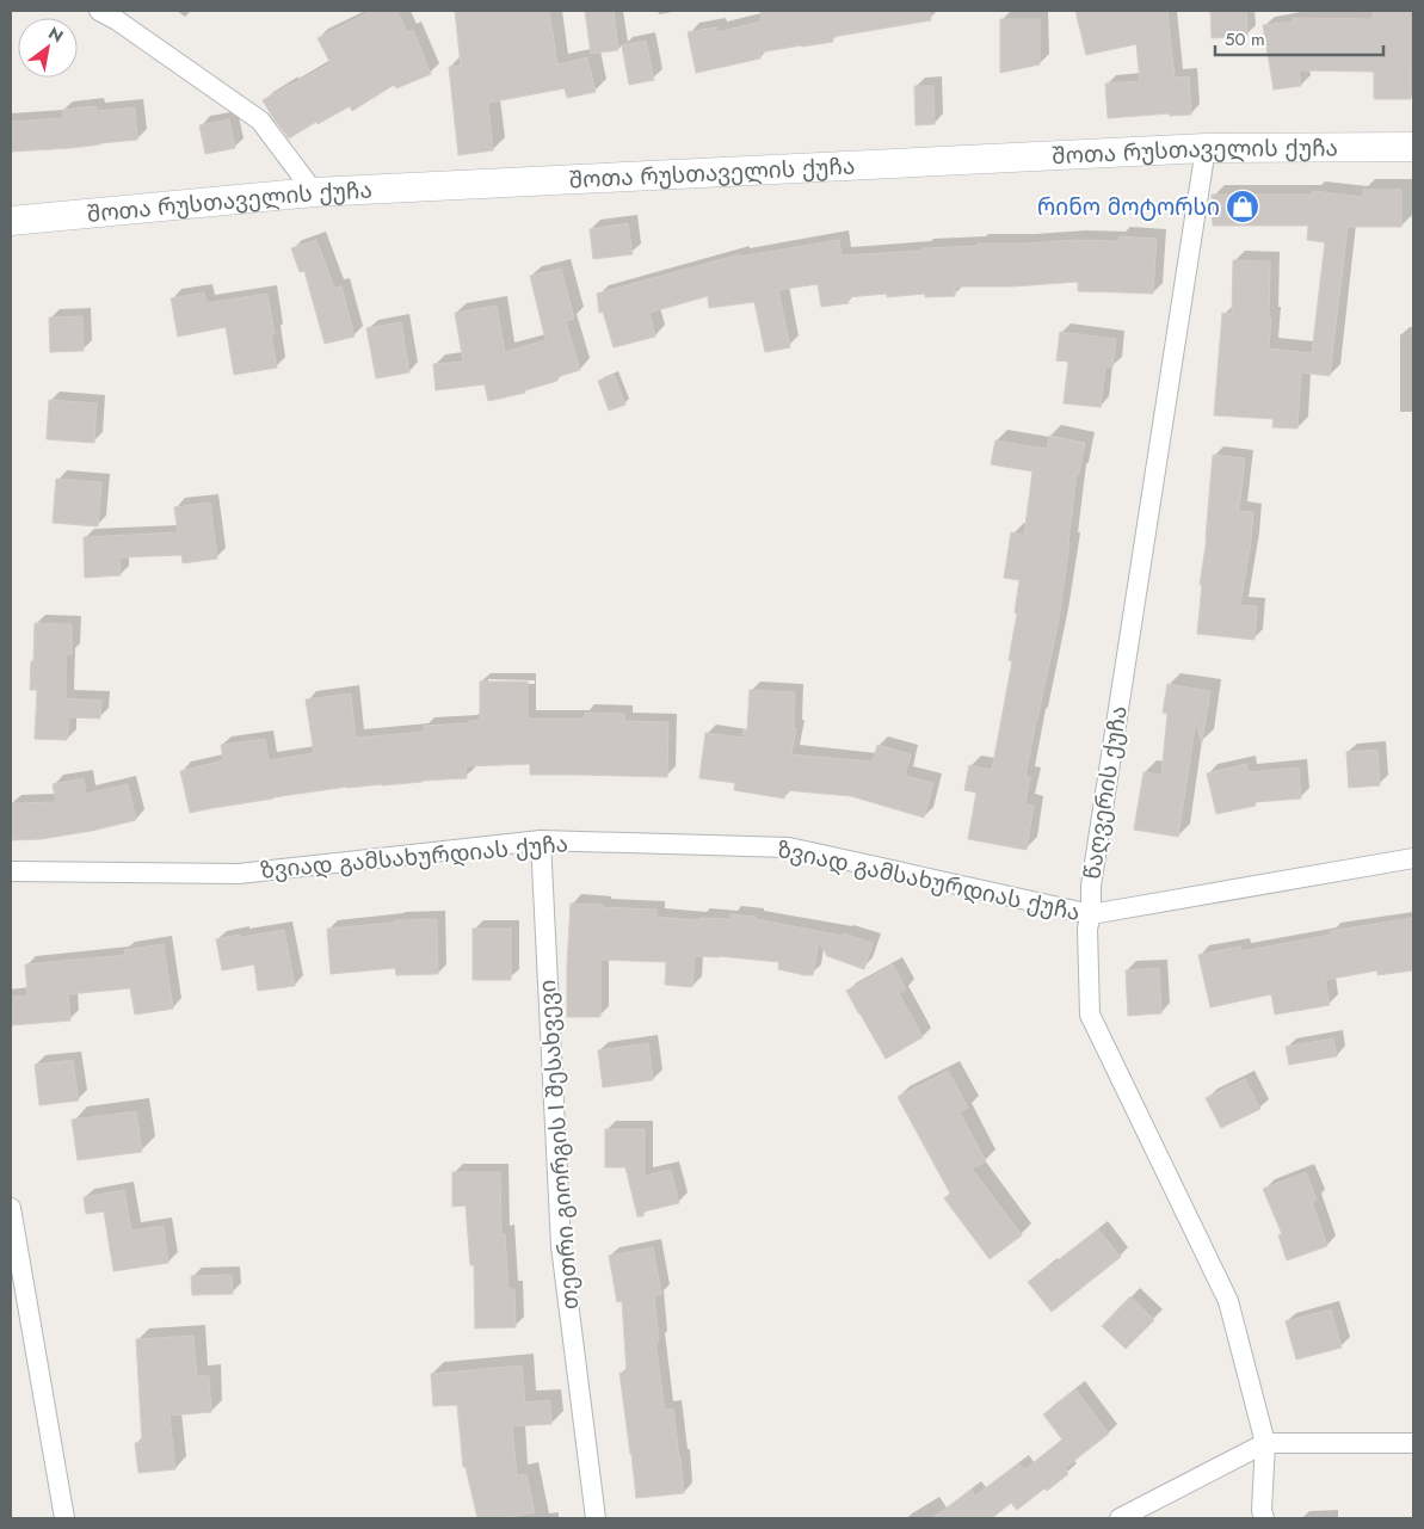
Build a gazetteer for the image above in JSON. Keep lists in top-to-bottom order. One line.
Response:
{"streets":{"main road":["შოთა რუსთაველის ქუჩა"],"street":["წაღვერის ქუჩა","ზვიად გამსახურდიას ქუჩა","თეთრი გიორგის I შესახვევი"]},"crossings":[["შოთა რუსთაველის ქუჩა","წაღვერის ქუჩა"],["წაღვერის ქუჩა","ზვიად გამსახურდიას ქუჩა"],["ზვიად გამსახურდიას ქუჩა","თეთრი გიორგის I შესახვევი"]],"places":{"shop":["რინო მოტორსი"]},"scale_bar":"50 m","north":"top right"}
